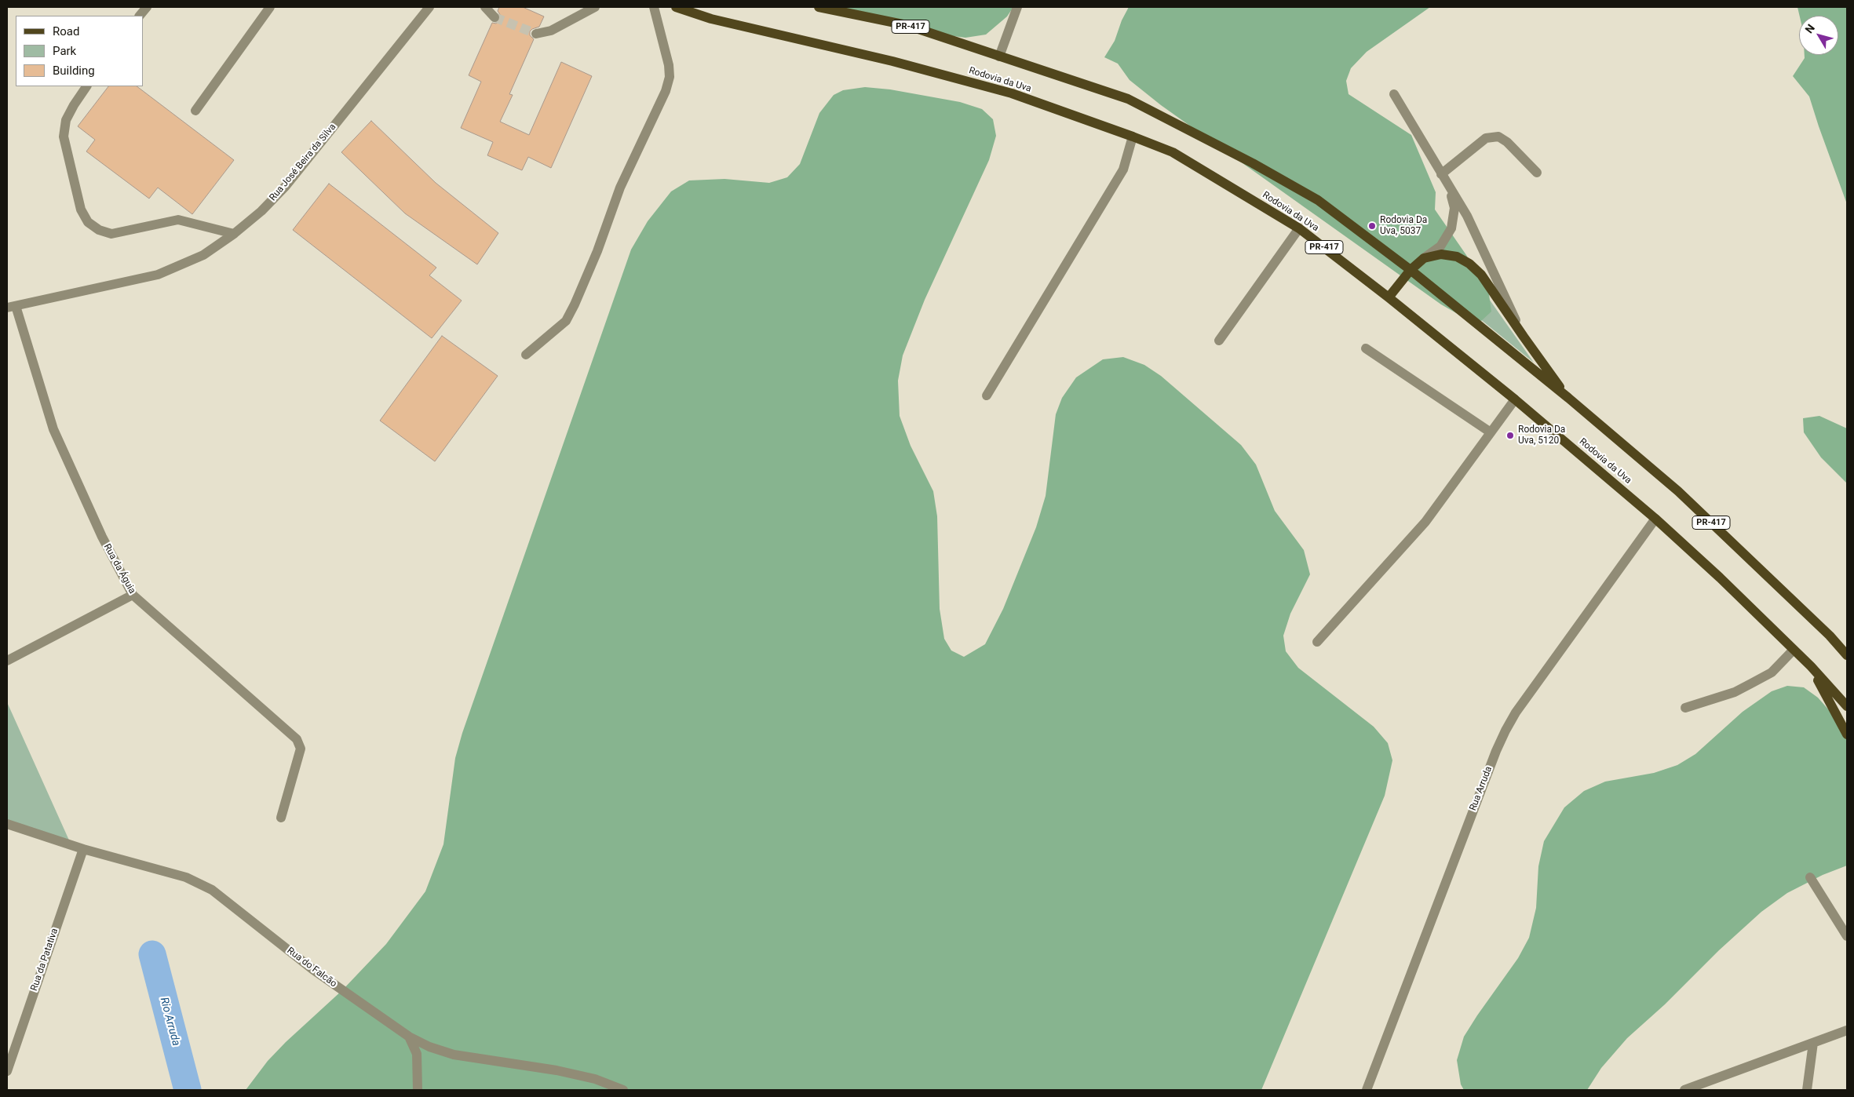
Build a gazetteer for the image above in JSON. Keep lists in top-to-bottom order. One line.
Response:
{"streets":{"main road":["PR-417","Rodovia da Uva"],"street":["Rua José Beira da Silva","Rua da Águia","Rua Arruda","Rua da Patativa","Rua do Falcão"]},"crossings":[["Rodovia da Uva","Rua Arruda"],["Rua José Beira da Silva","Rua da Águia"],["Rua da Patativa","Rua do Falcão"]],"water":["Rio Arruda"],"places":["Rodovia Da Uva, 5037","Rodovia Da Uva, 5120"],"legend":["Road","Park","Building"],"north":"top left"}
